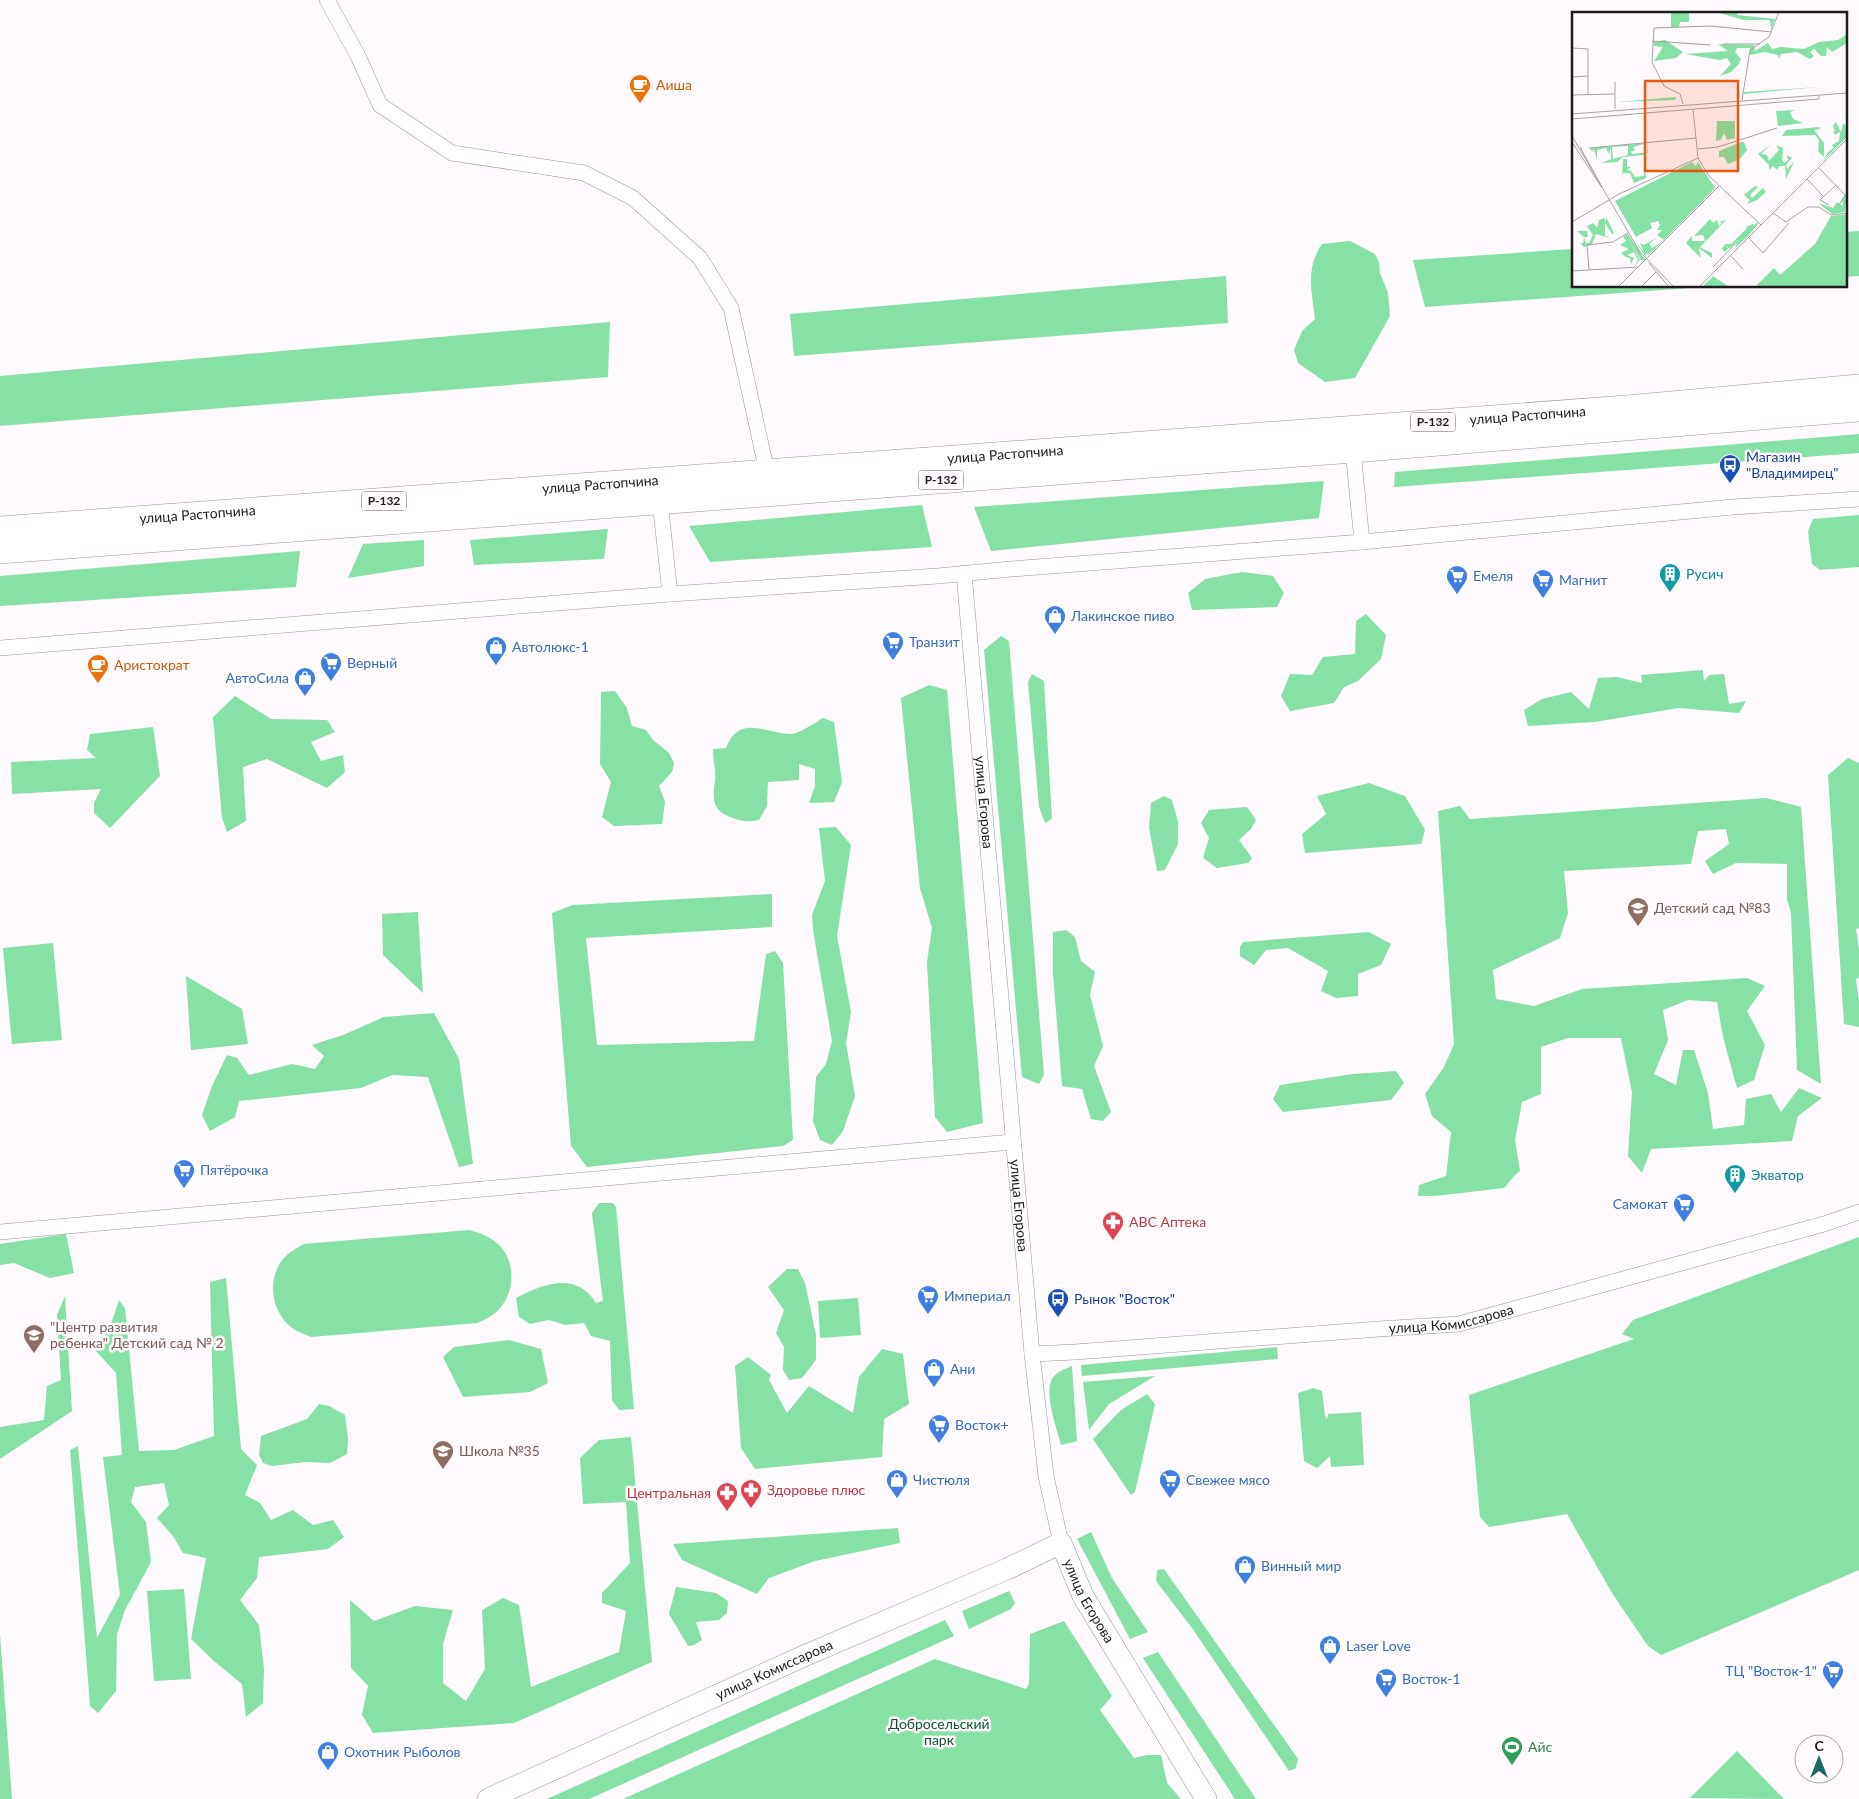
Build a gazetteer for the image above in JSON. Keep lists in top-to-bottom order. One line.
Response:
{"streets":{"highway":["улица Растопчина","Р-132"],"main road":["улица Егорова","улица Комиссарова"]},"crossings":[["улица Егорова","улица Комиссарова"]],"parks":["Добросельский парк"],"places":{"cafe":["Аиша","Аристократ"],"bus stop":["Магазин \"Владимирец\"","Рынок \"Восток\""],"building":["Русич","Экватор"],"supermarket":["Емеля","Магнит","Транзит","Верный","Пятёрочка","Самокат","Империал","Восток+","Свежее мясо","ТЦ \"Восток-1\"","Восток-1"],"shop":["Лакинское пиво","Автолюкс-1","АвтоСила","Ани","Чистюля","Винный мир","Laser Love","Охотник Рыболов"],"school or university":["Детский сад №83","\"Центр развития ребенка\" Детский сад № 2","Школа №35"],"pharmacy":["ABC Аптека","Здоровье плюс","Центральная"],"sports":["Айс"]},"north":"top"}
